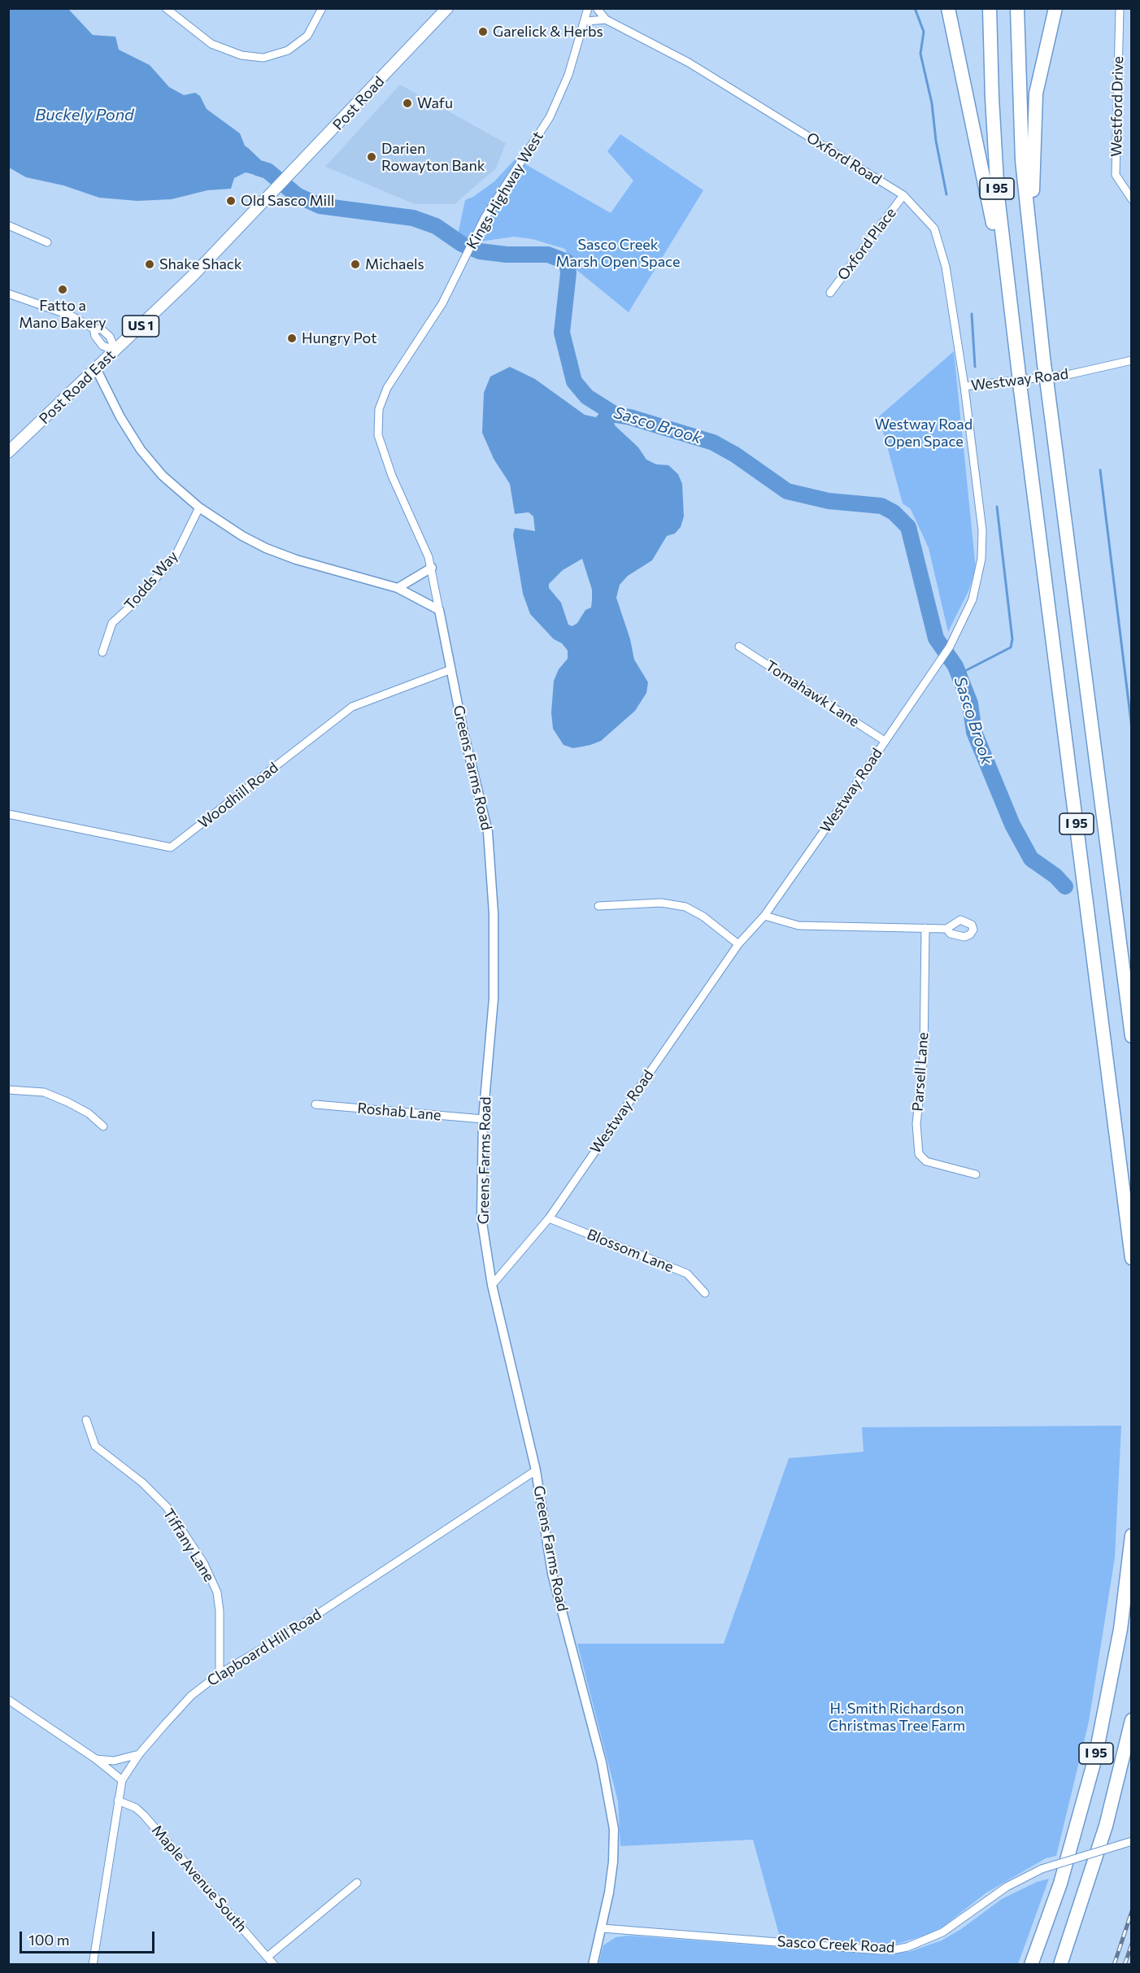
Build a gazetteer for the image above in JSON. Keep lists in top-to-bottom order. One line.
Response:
{"streets":{"highway":["I 95"],"main road":["Post Road","US 1","Post Road East"],"street":["Westford Drive","Oxford Road","Kings Highway West","Oxford Place","Westway Road","Todds Way","Tomahawk Lane","Greens Farms Road","Woodhill Road","Parsell Lane","Roshab Lane","Blossom Lane","Tiffany Lane","Clapboard Hill Road","Maple Avenue South","Sasco Creek Road"]},"crossings":[["Post Road","Post Road East"],["Oxford Road","Oxford Place"],["Oxford Road","Westway Road"],["Kings Highway West","Greens Farms Road"],["Westway Road","Tomahawk Lane"],["Westway Road","Greens Farms Road"],["Westway Road","Blossom Lane"],["Greens Farms Road","Woodhill Road"],["Greens Farms Road","Roshab Lane"],["Greens Farms Road","Clapboard Hill Road"],["Greens Farms Road","Sasco Creek Road"],["Tiffany Lane","Clapboard Hill Road"],["Clapboard Hill Road","Maple Avenue South"]],"water":["Buckely Pond","Sasco Brook"],"parks":["Sasco Creek Marsh Open Space","Westway Road Open Space","H. Smith Richardson Christmas Tree Farm"],"places":["Garelick & Herbs","Wafu","Darien Rowayton Bank","Old Sasco Mill","Shake Shack","Michaels","Fatto a Mano Bakery","Hungry Pot"],"scale_bar":"100 m"}
